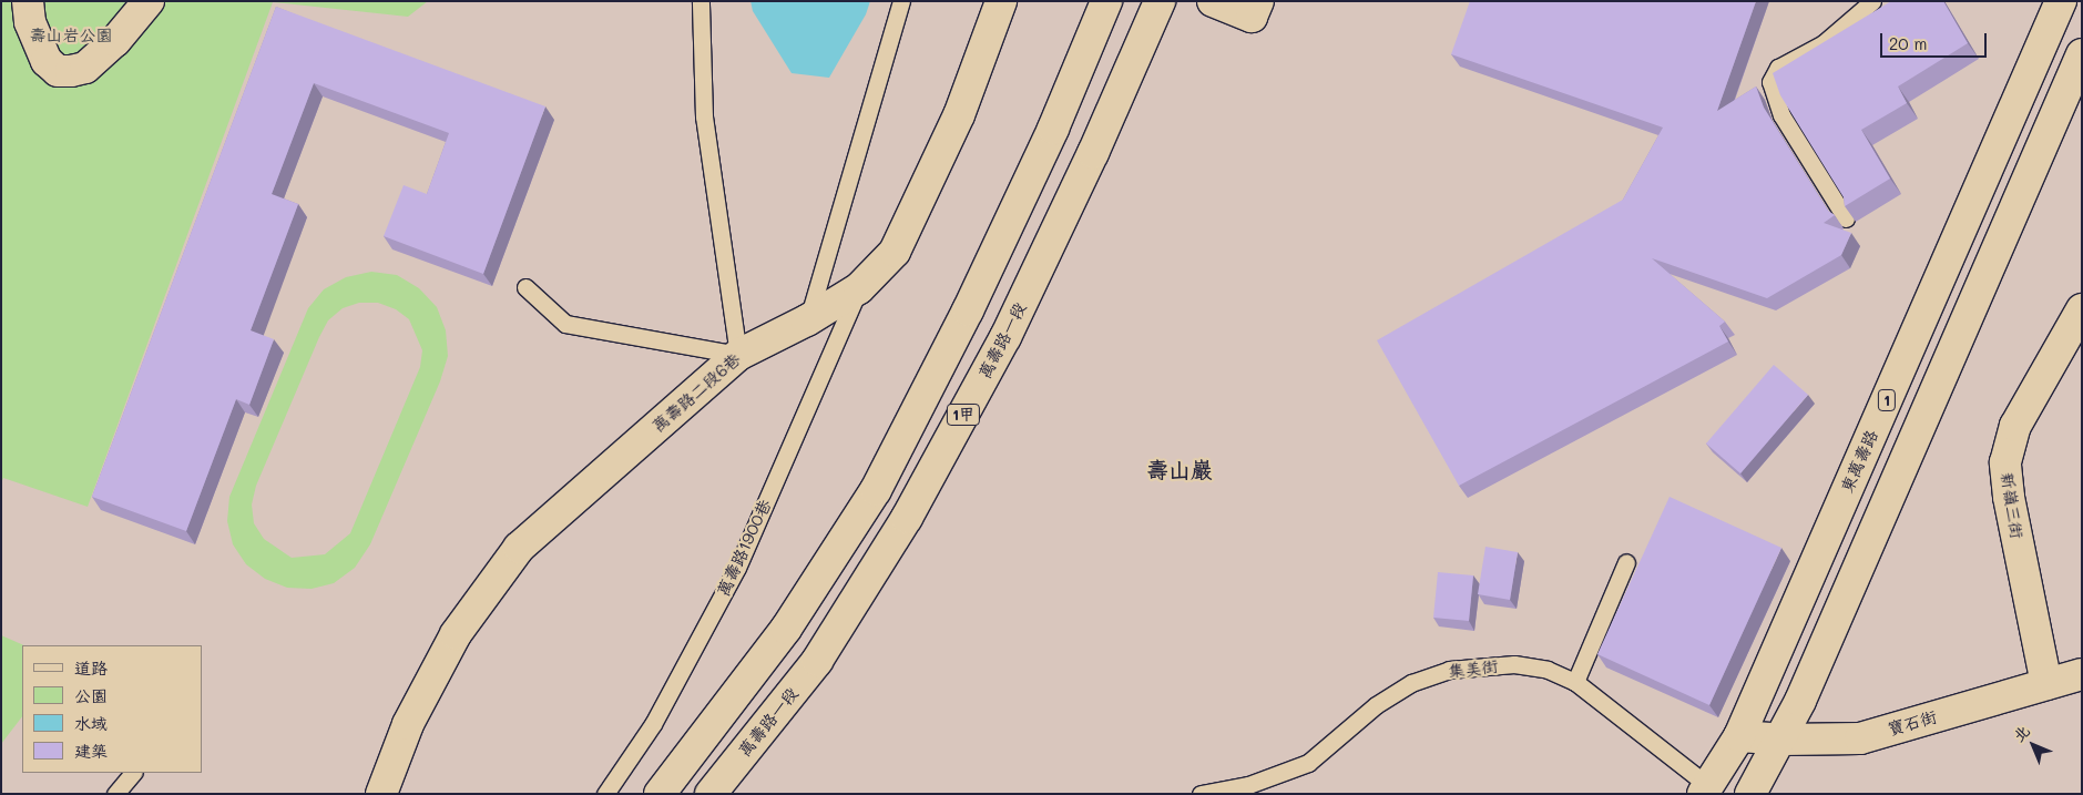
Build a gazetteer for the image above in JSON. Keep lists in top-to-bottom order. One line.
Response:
{"streets":{"main road":["萬壽路一段","萬壽路二段6巷","1","1甲","東萬壽路","新嶺三街","寶石街"],"lane":["萬壽路1900巷","集美街"]},"crossings":[["萬壽路二段6巷","萬壽路1900巷"],["東萬壽路","集美街"],["東萬壽路","寶石街"],["新嶺三街","寶石街"]],"districts":["壽山巖"],"parks":["壽山岩公園"],"legend":["道路","公園","水域","建築"],"scale_bar":"20 m","north":"top left"}
